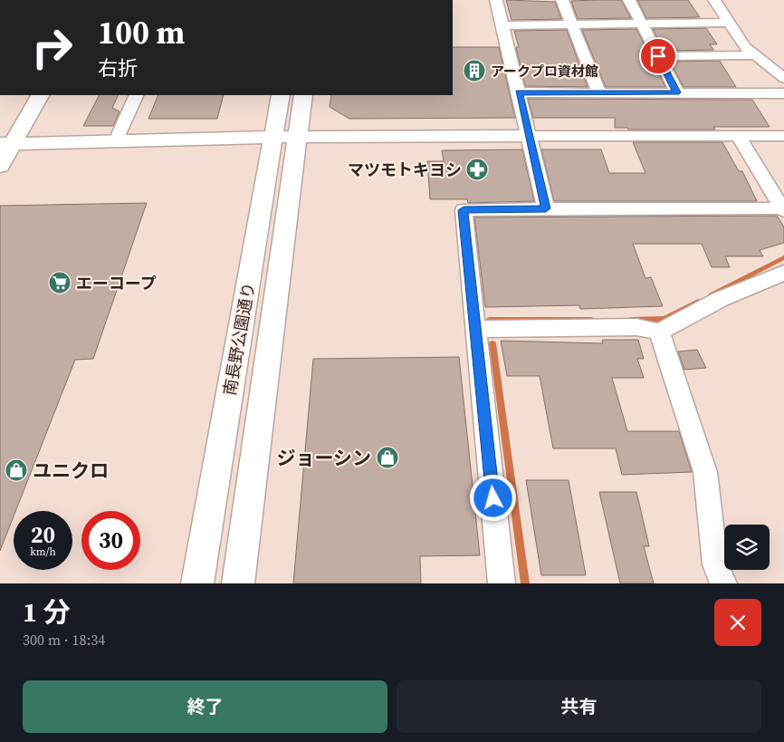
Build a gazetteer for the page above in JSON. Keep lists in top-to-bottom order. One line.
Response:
{"streets":{"street":["南長野公園通り"]},"places":{"building":["アークプロ資材館"],"pharmacy":["マツモトキヨシ"],"supermarket":["エーコープ"],"shop":["ジョーシン","ユニクロ"]},"page":{"turn":["100 m","右折"],"speed":"20 km/h","limit":"30","heading":["1 分","300 m · 18:34"],"buttons":["終了","共有"]}}
